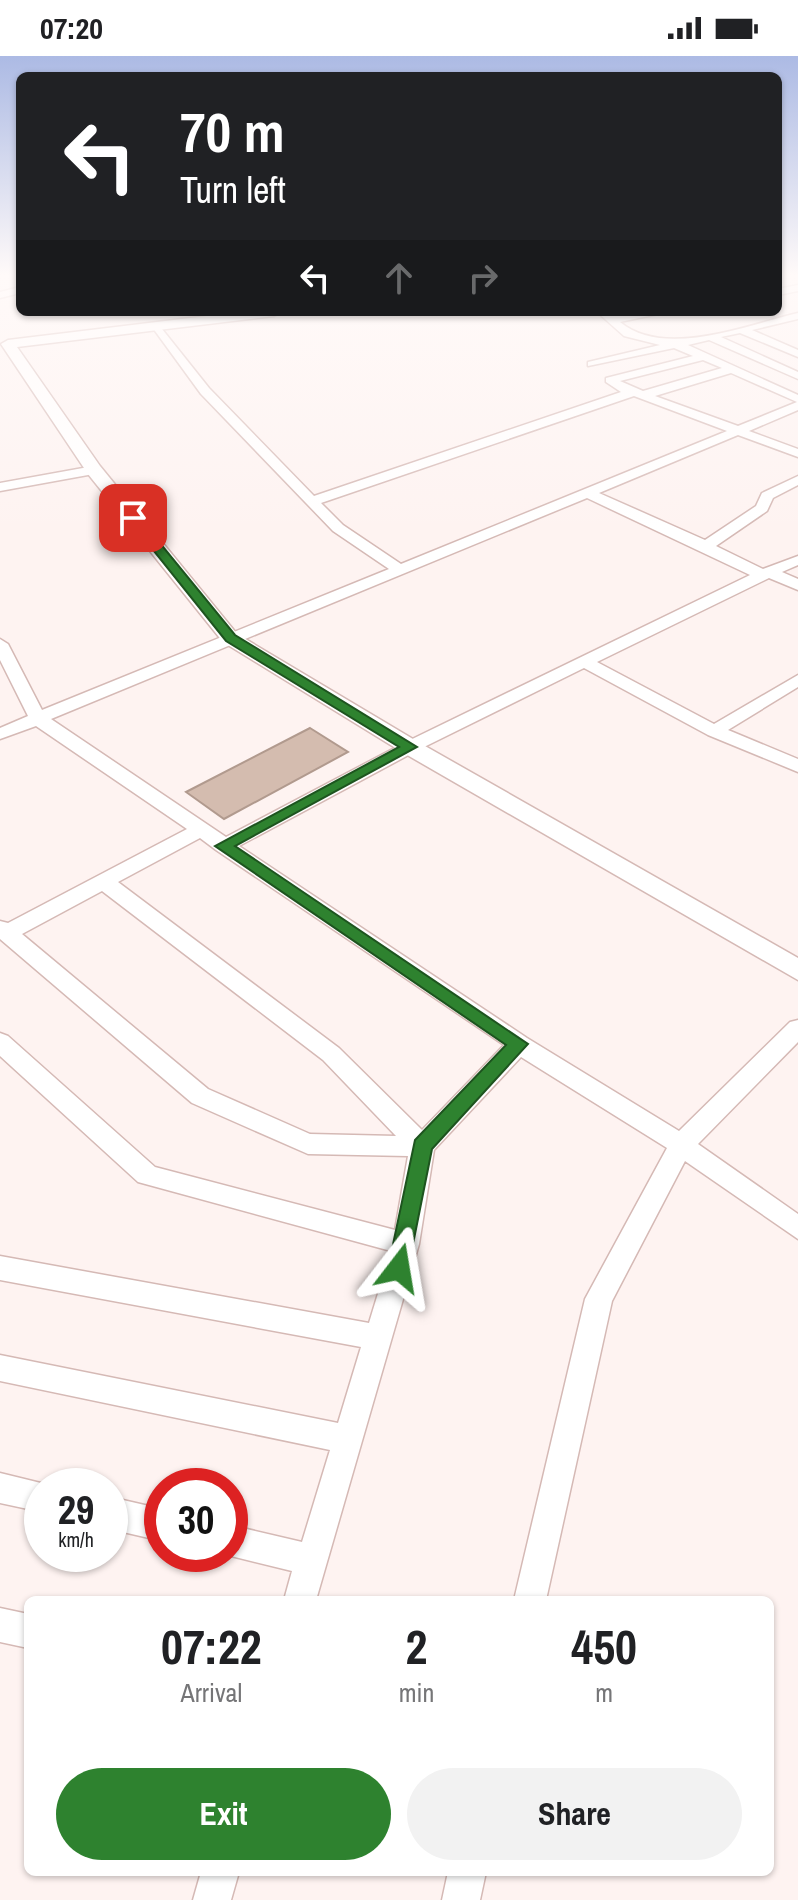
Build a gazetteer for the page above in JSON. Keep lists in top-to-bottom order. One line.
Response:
{"page":{"status":"07:20","turn":["70 m","Turn left"],"speed":"29 km/h","limit":"30","eta":["07:22","Arrival","2","min","450","m"],"buttons":["Exit","Share"]}}
